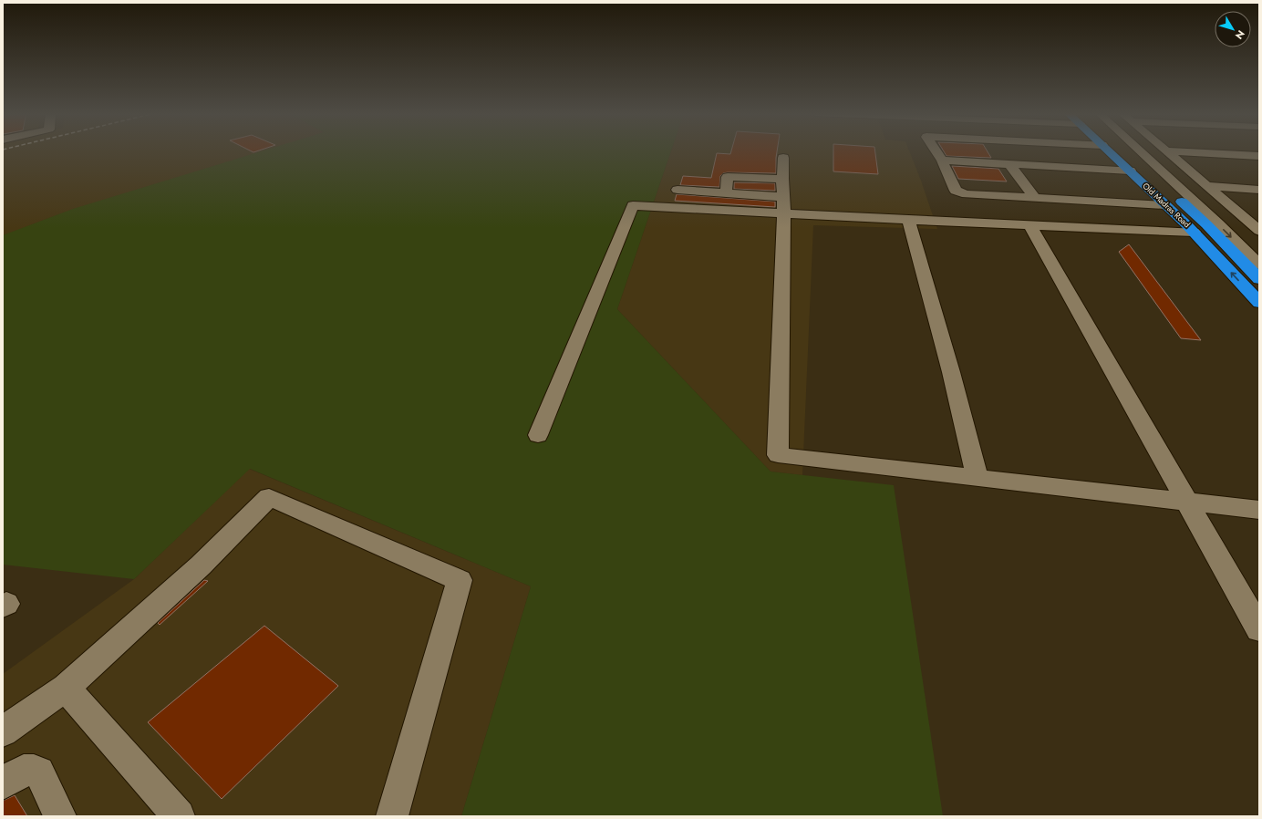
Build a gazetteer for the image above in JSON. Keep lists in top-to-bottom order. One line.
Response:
{"streets":{"highway":["Old Madras Road"]},"north":"bottom right"}
